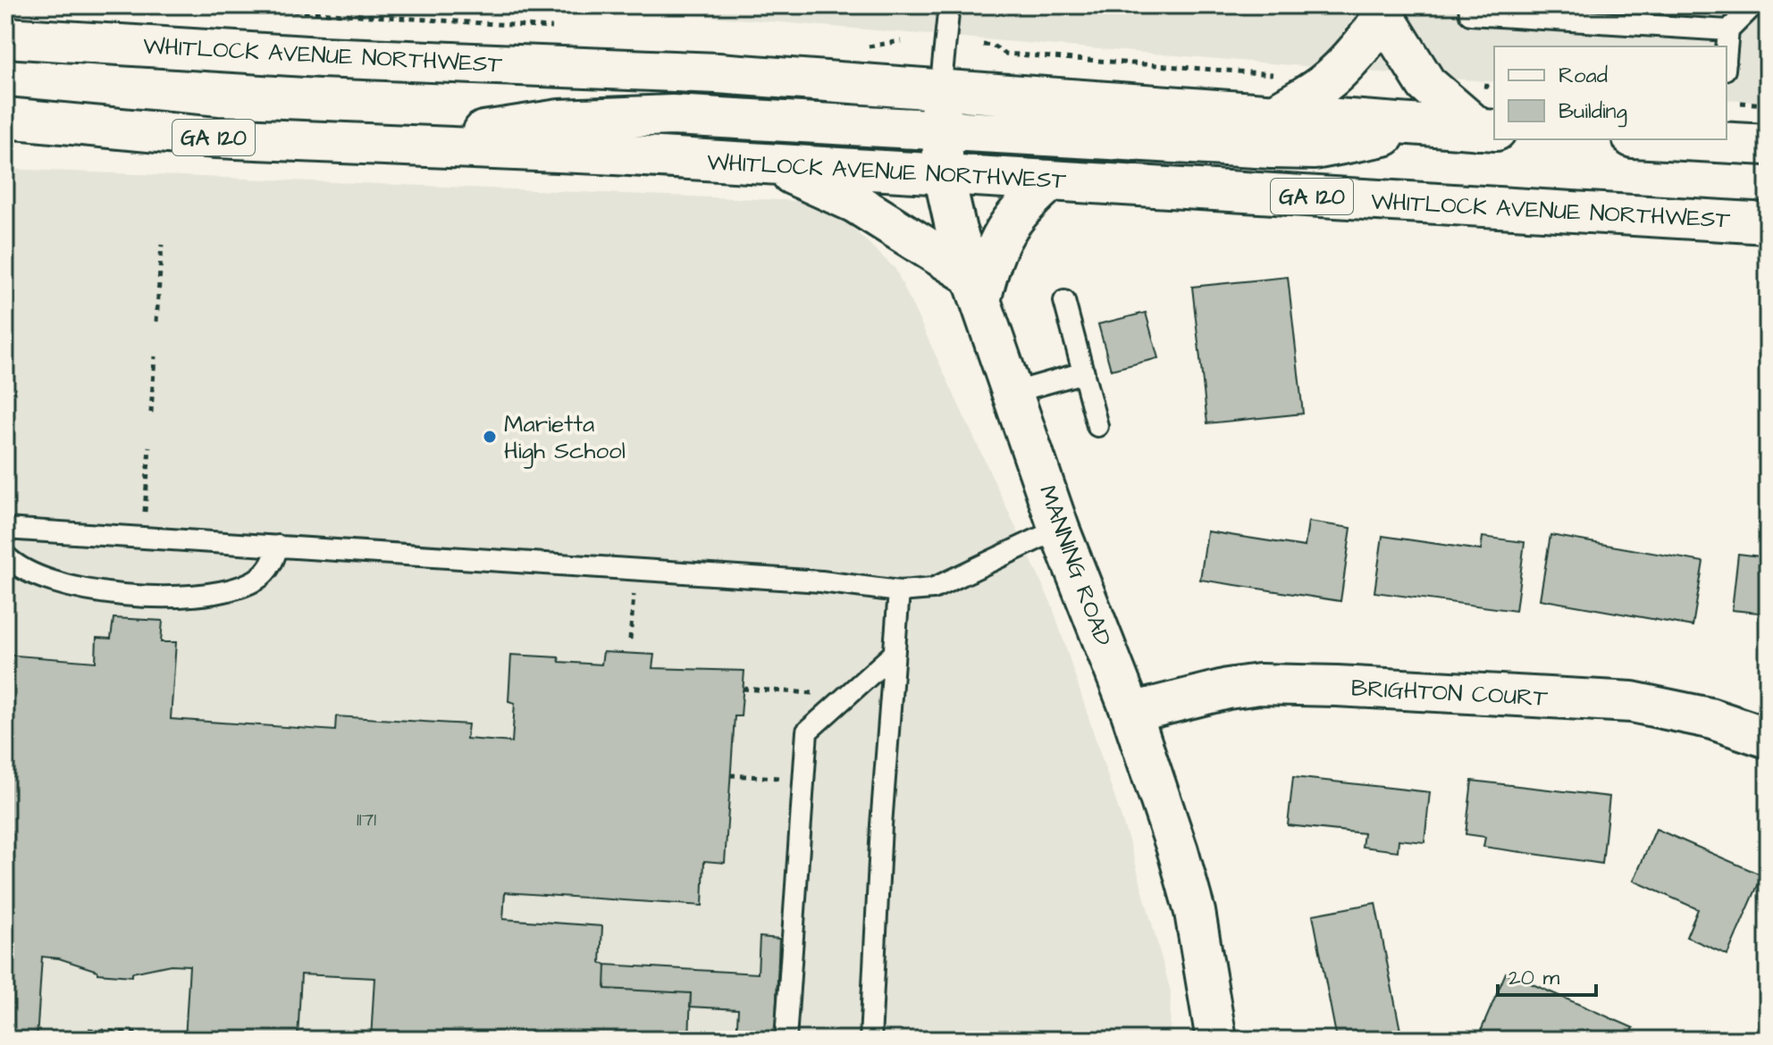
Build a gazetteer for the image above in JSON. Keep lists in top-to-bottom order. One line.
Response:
{"streets":{"main road":["WHITLOCK AVENUE NORTHWEST","GA 120","MANNING ROAD","BRIGHTON COURT"]},"crossings":[["WHITLOCK AVENUE NORTHWEST","MANNING ROAD"],["MANNING ROAD","BRIGHTON COURT"]],"places":["Marietta High School"],"house_numbers":["1171"],"legend":["Road","Building"],"scale_bar":"20 m"}
